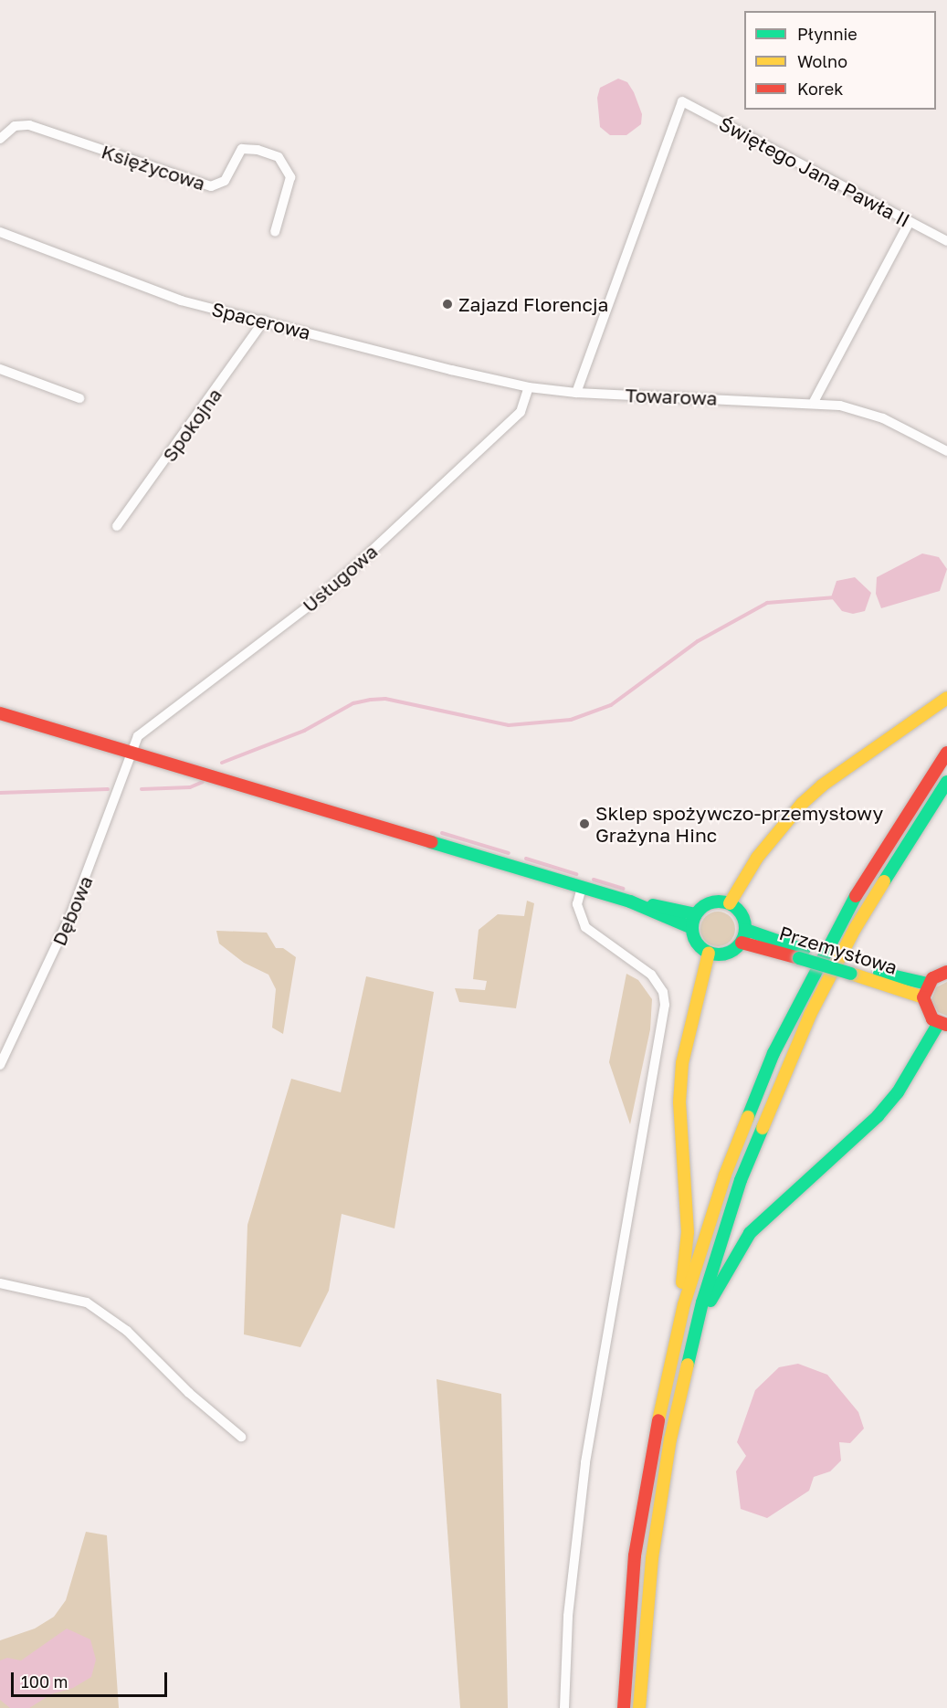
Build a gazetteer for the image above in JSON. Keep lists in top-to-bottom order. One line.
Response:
{"streets":{"main road":["Przemysłowa"],"street":["Księżycowa","Świętego Jana Pawła II","Spacerowa","Towarowa","Spokojna","Usługowa","Dębowa"]},"crossings":[["Świętego Jana Pawła II","Towarowa"],["Spacerowa","Towarowa"],["Spacerowa","Spokojna"],["Spacerowa","Usługowa"],["Towarowa","Usługowa"],["Usługowa","Dębowa"]],"places":["Zajazd Florencja","Sklep spożywczo-przemysłowy Grażyna Hinc"],"legend":["Płynnie","Wolno","Korek"],"scale_bar":"100 m"}
